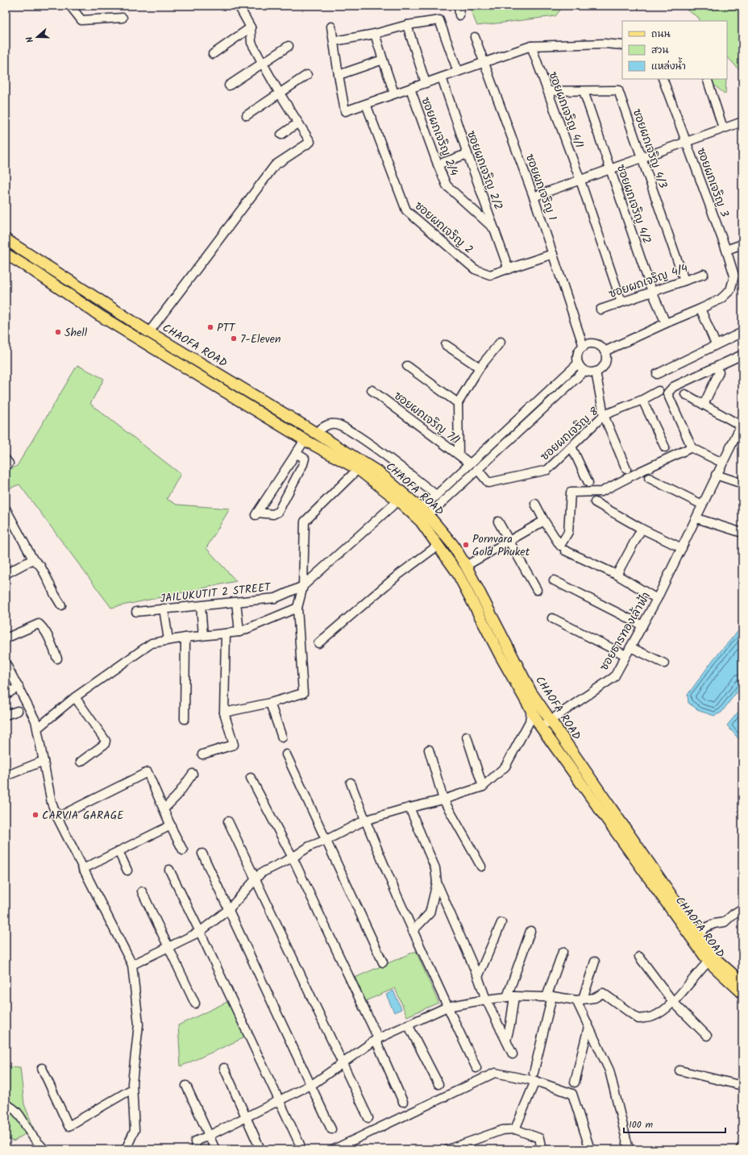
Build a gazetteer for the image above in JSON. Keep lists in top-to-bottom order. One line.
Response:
{"streets":{"main road":["CHAOFA ROAD"],"street":["ซอยผถเจริญ 4/1","ซอยผถเจริญ 2/4","ซอยผถเจริญ 4/3","ซอยผถเจริญ 2/2","ซอยผถเจริญ 3","ซอยผถเจริญ 1","ซอยผถเจริญ 4/2","ซอยผถเจริญ 2","ซอยผถเจริญ 4/4","ซอยผถเจริญ 7/1","ซอยผถเจริญ 8","JAILUKUTIT 2 STREET","ซอยธารทองเล้าฟ้า"]},"crossings":[["ซอยผถเจริญ 4/1","ซอยผถเจริญ 4/3"],["ซอยผถเจริญ 4/1","ซอยผถเจริญ 4/4"],["ซอยผถเจริญ 2/4","ซอยผถเจริญ 2/2"],["ซอยผถเจริญ 4/3","ซอยผถเจริญ 4/2"],["ซอยผถเจริญ 4/3","ซอยผถเจริญ 4/4"],["ซอยผถเจริญ 2/2","ซอยผถเจริญ 2"],["ซอยผถเจริญ 3","ซอยผถเจริญ 1"],["ซอยผถเจริญ 3","ซอยผถเจริญ 4/2"],["ซอยผถเจริญ 1","ซอยผถเจริญ 2"],["ซอยผถเจริญ 4/2","ซอยผถเจริญ 4/4"],["CHAOFA ROAD","JAILUKUTIT 2 STREET"],["CHAOFA ROAD","ซอยธารทองเล้าฟ้า"]],"places":["PTT","Shell","7-Eleven","Pornvara Gold Phuket","CARVIA GARAGE"],"legend":["ถนน","สวน","แหล่งน้ำ"],"scale_bar":"100 m","north":"left"}
